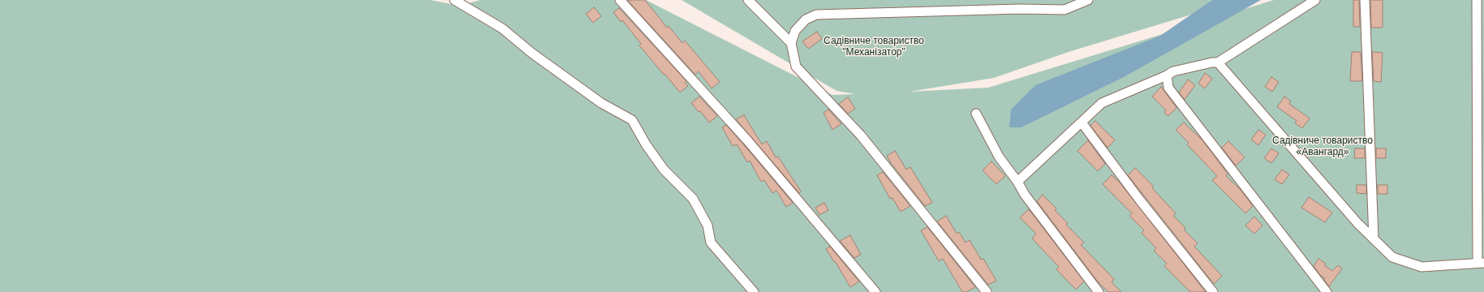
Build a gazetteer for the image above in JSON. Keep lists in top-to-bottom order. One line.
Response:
{"parks":["Садівниче товариство \"Механізатор\"","Садівниче товариство «Авангард»"]}
